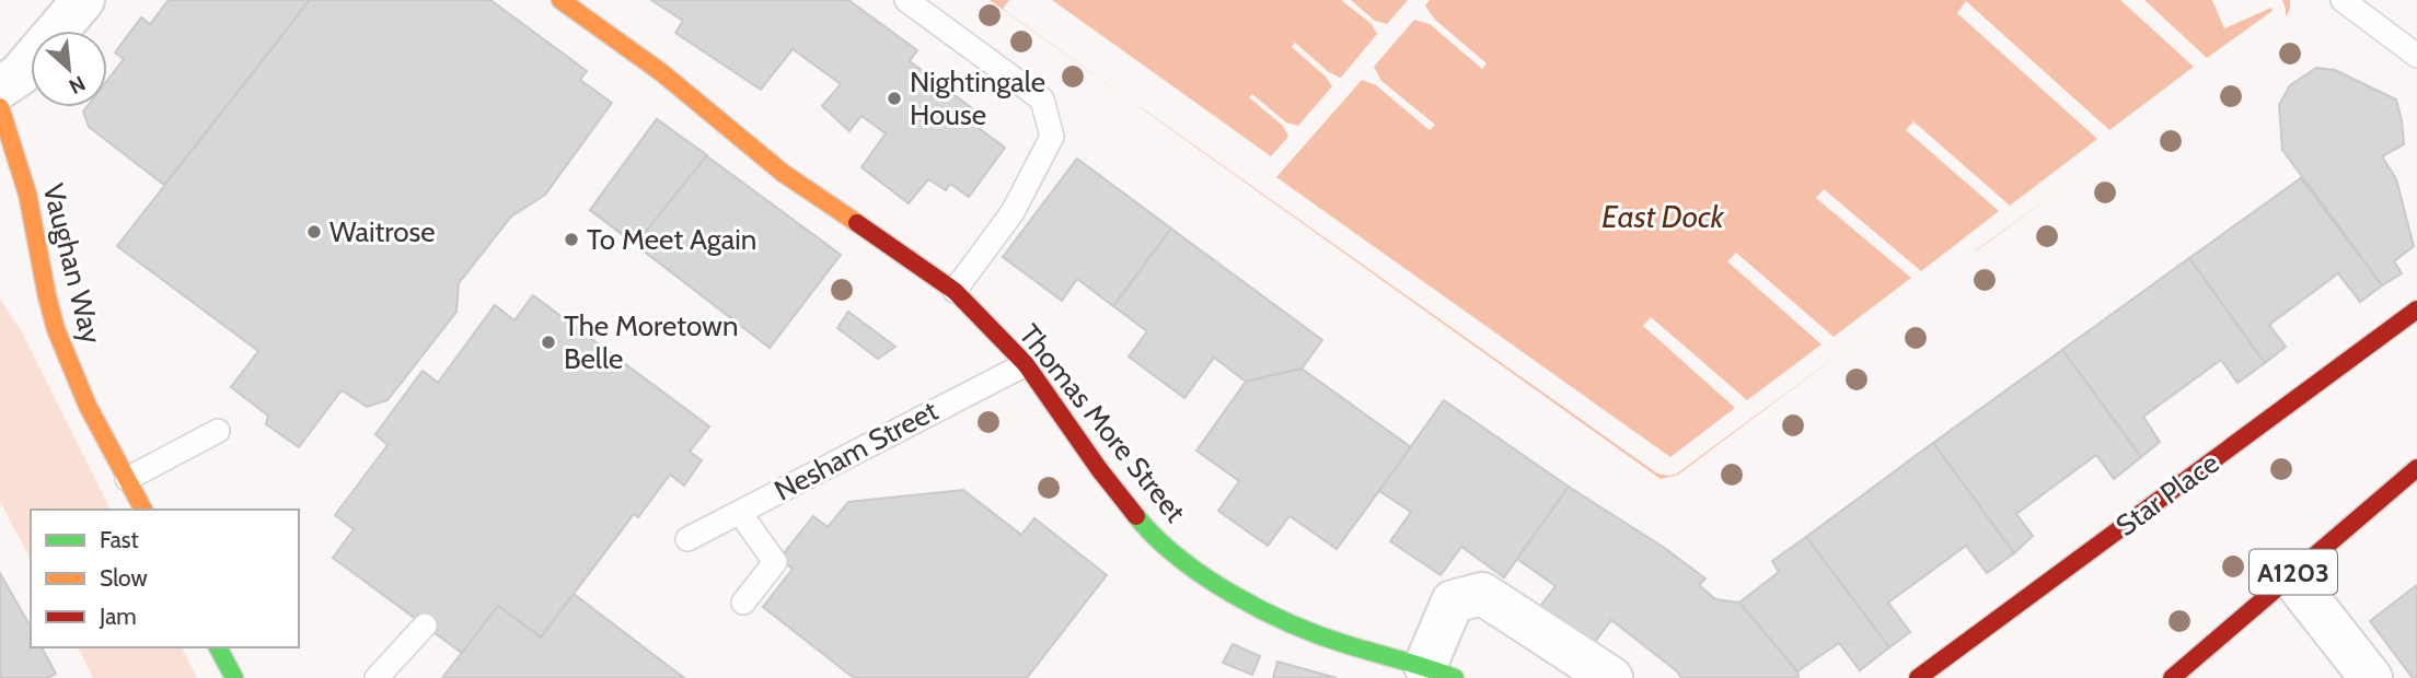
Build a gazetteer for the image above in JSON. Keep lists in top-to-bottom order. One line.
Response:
{"streets":{"main road":["Vaughan Way","Thomas More Street","Star Place","A1203"],"lane":["Nesham Street"]},"crossings":[["Thomas More Street","Nesham Street"]],"water":["East Dock"],"places":["Nightingale House","Waitrose","To Meet Again","The Moretown Belle"],"legend":["Fast","Slow","Jam"],"north":"bottom right"}
